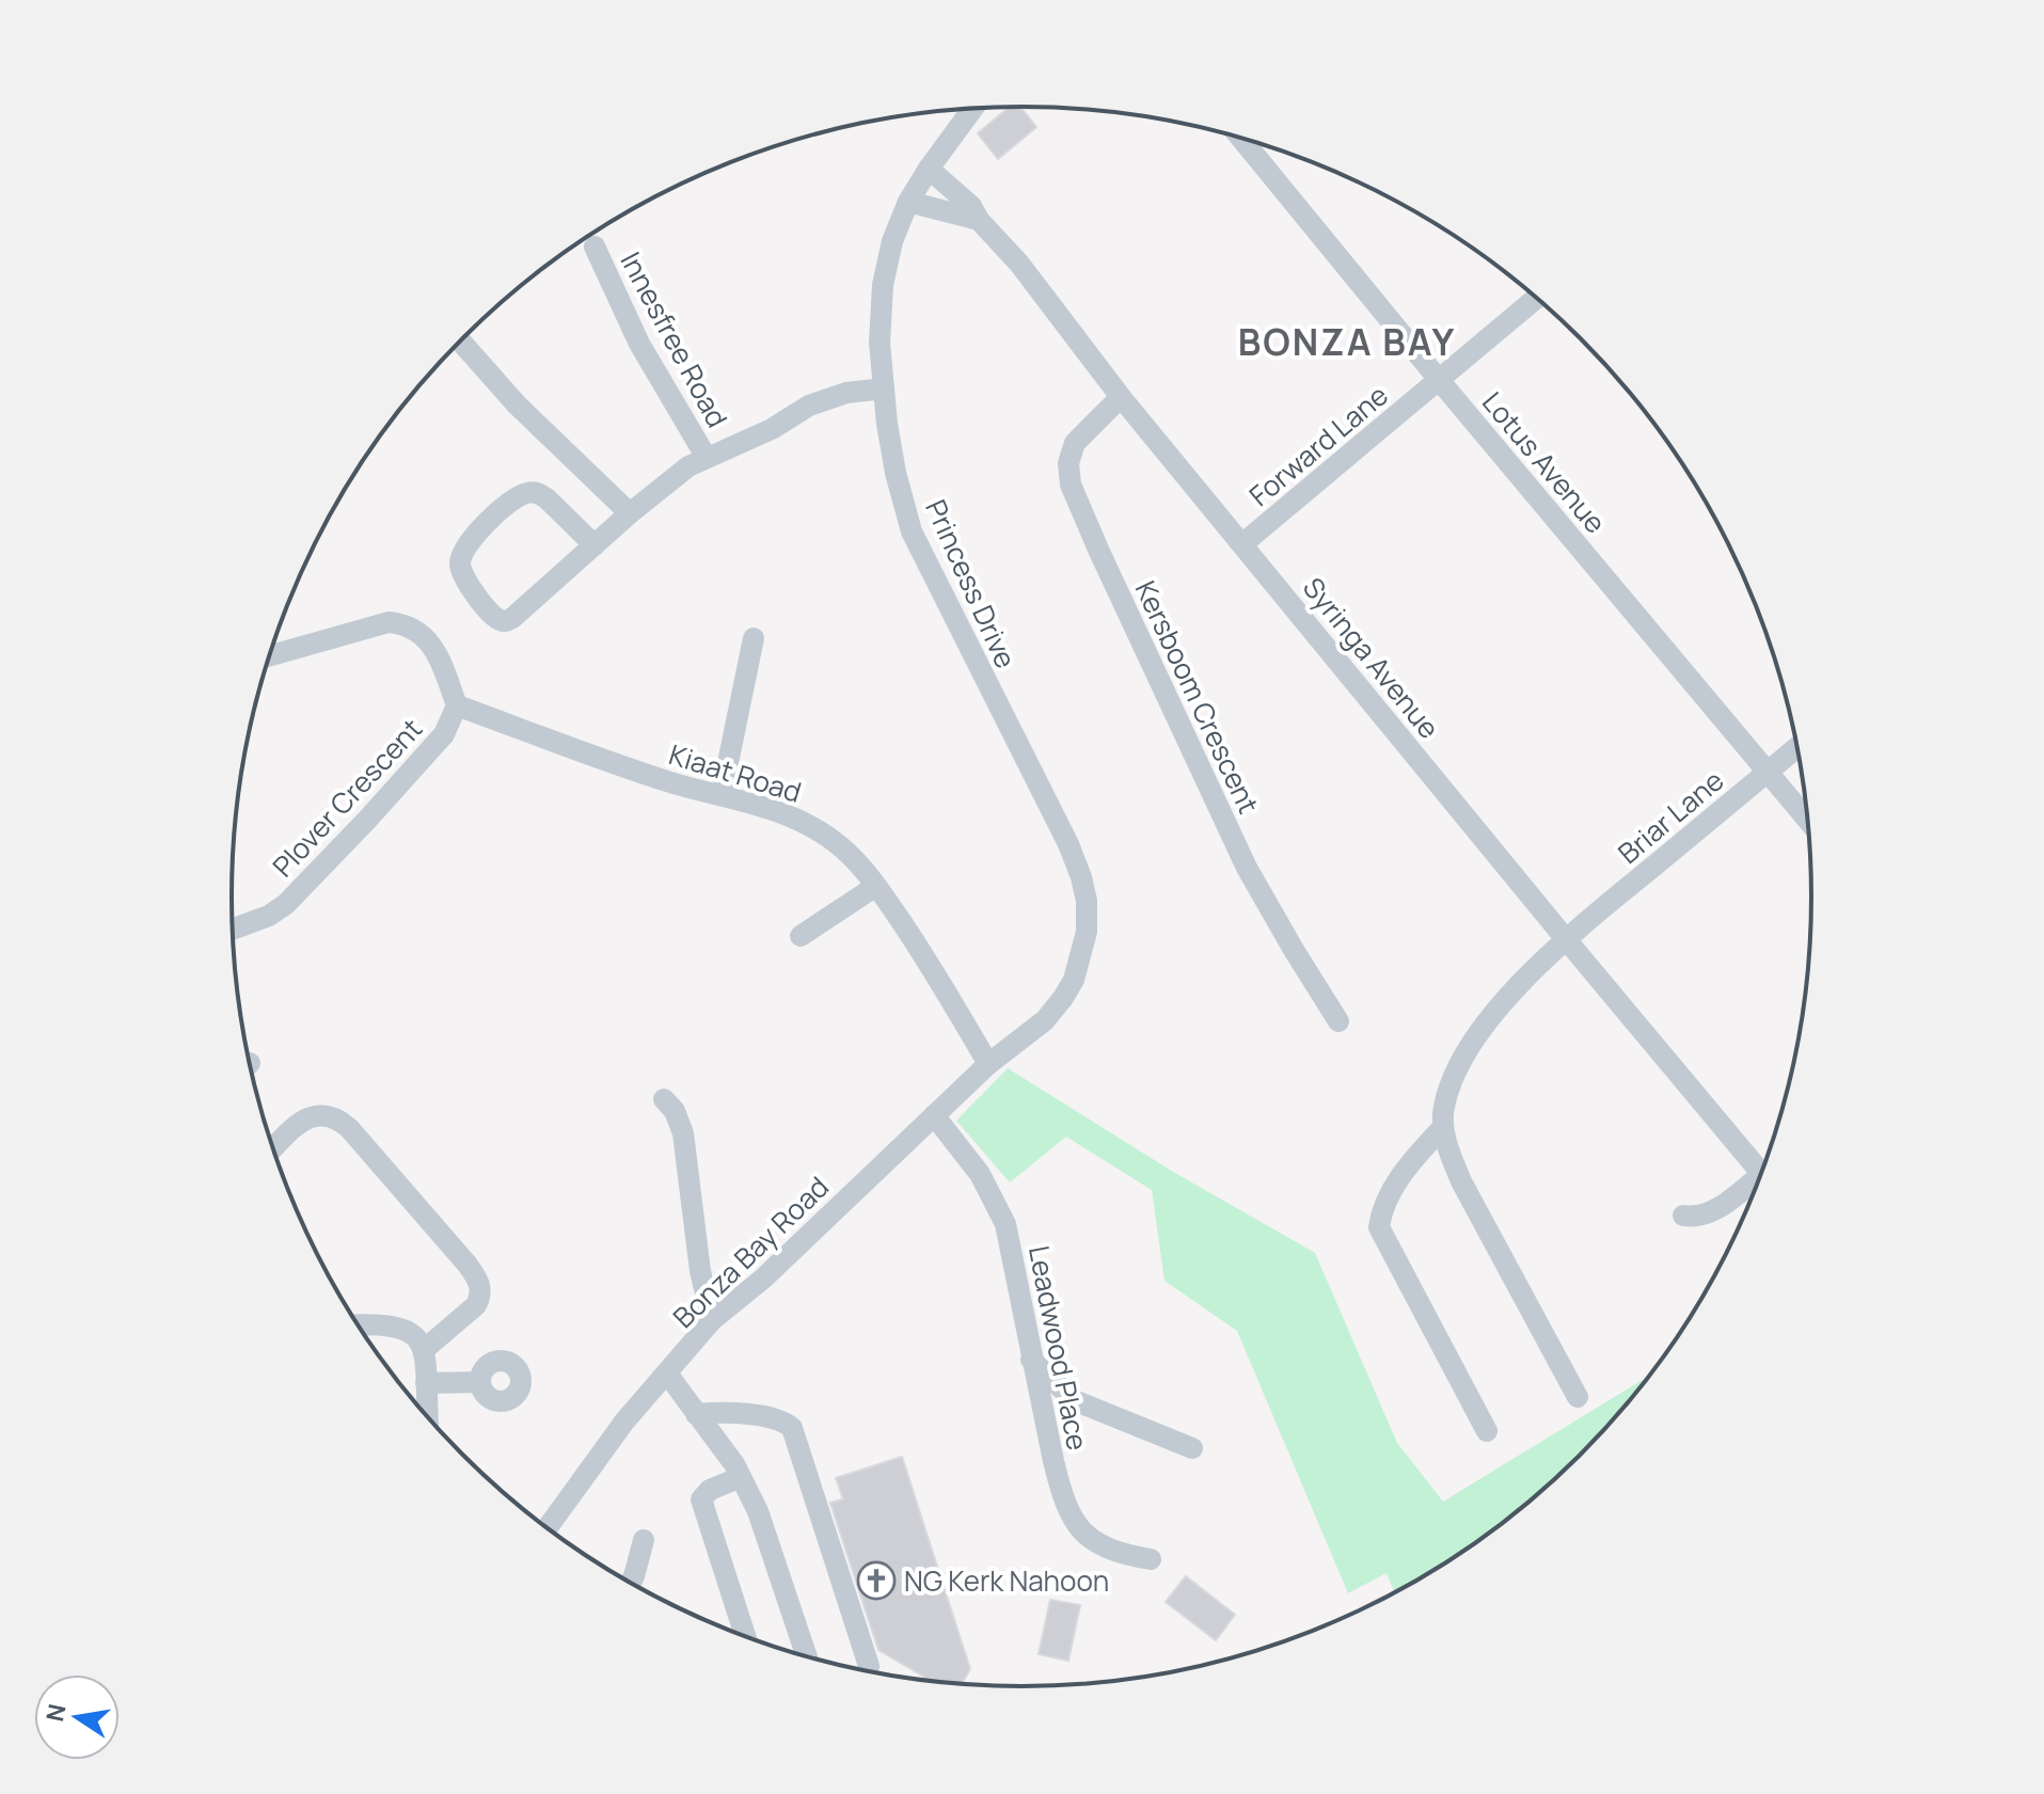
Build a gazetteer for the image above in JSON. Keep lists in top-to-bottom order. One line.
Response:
{"streets":{"street":["Innesfree Road","Forward Lane","Lotus Avenue","Princess Drive","Syringa Avenue","Kersboom Crescent","Kiaat Road","Plover Crescent","Briar Lane","Bonza Bay Road","Leadwood Place"]},"crossings":[["Forward Lane","Lotus Avenue"],["Forward Lane","Syringa Avenue"],["Lotus Avenue","Briar Lane"],["Princess Drive","Syringa Avenue"],["Princess Drive","Kiaat Road"],["Princess Drive","Bonza Bay Road"],["Syringa Avenue","Kersboom Crescent"],["Syringa Avenue","Briar Lane"],["Kiaat Road","Plover Crescent"],["Kiaat Road","Bonza Bay Road"],["Bonza Bay Road","Leadwood Place"]],"districts":["BONZA BAY"],"places":{"church":["NG Kerk Nahoon"]},"north":"left"}
